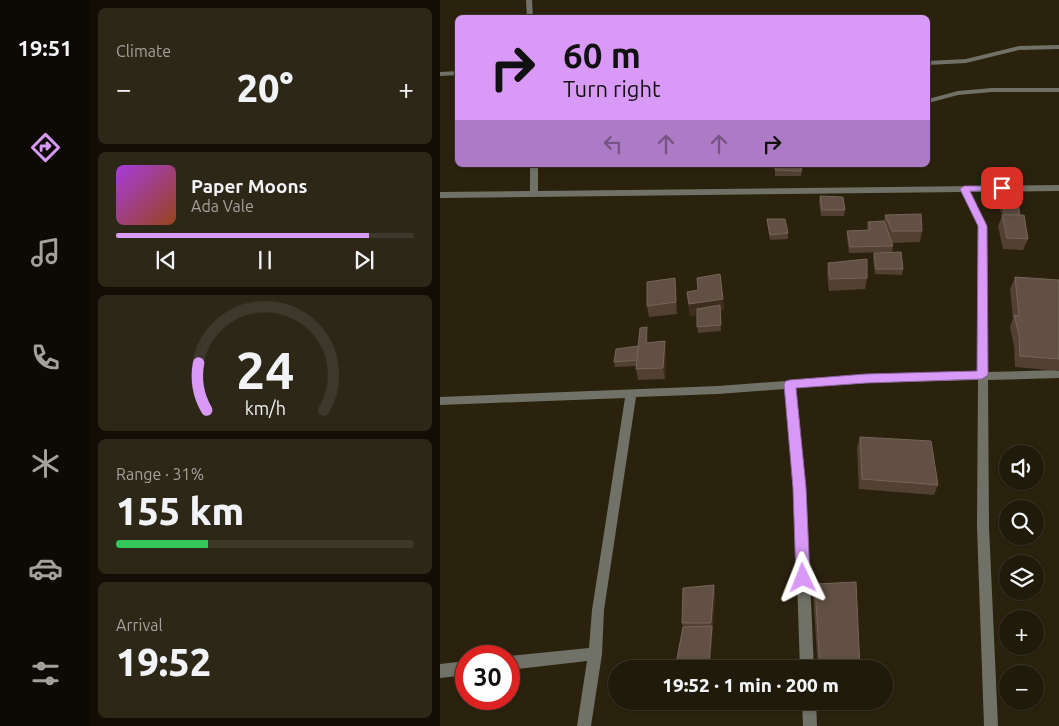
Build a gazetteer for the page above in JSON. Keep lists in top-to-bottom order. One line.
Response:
{"page":{"tabs":"19:51","tile":["Climate",["Range · 31%","155 km"],["Arrival","19:52"]],"turn":["60 m","Turn right"],"heat":["−","20°","+"],"song":["Paper Moons","Ada Vale"],"map_buttons":["+","−"],"limit":"30","trip":"19:52 · 1 min · 200 m","gauge":["24","km/h"]}}
